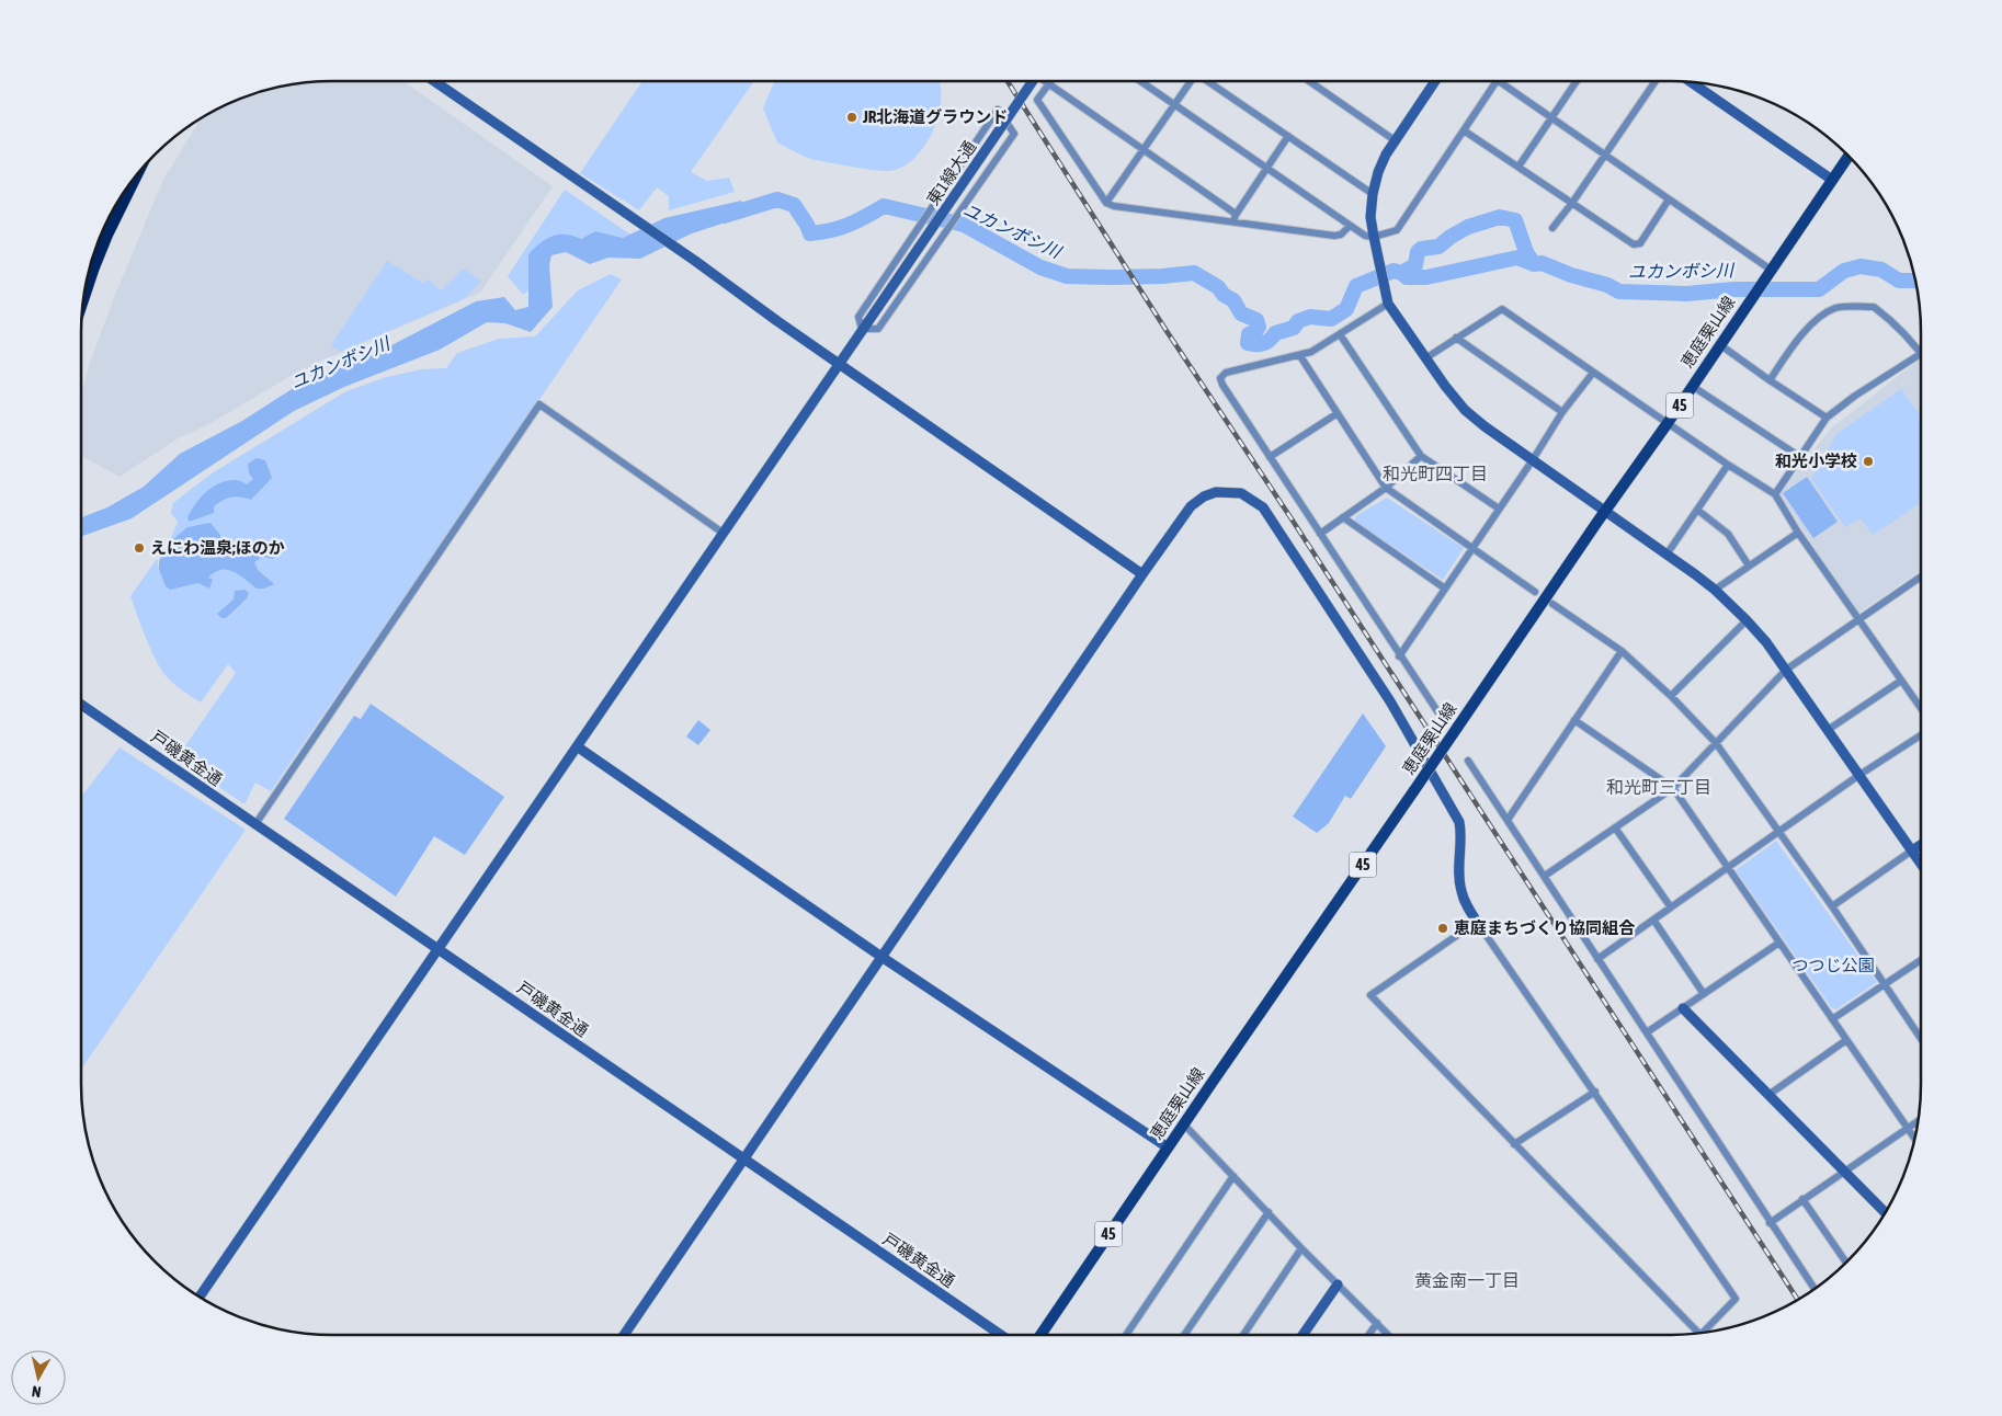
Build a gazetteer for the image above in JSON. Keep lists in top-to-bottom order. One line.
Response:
{"streets":{"main road":["恵庭栗山線","45"],"street":["東1線大通","戸磯黄金通"]},"crossings":[["東1線大通","戸磯黄金通"]],"districts":["和光町四丁目","和光町三丁目","黄金南一丁目"],"water":["ユカンボシ川"],"parks":["つつじ公園"],"places":["JR北海道グラウンド","和光小学校","えにわ温泉;ほのか","恵庭まちづくり協同組合"],"north":"bottom"}
